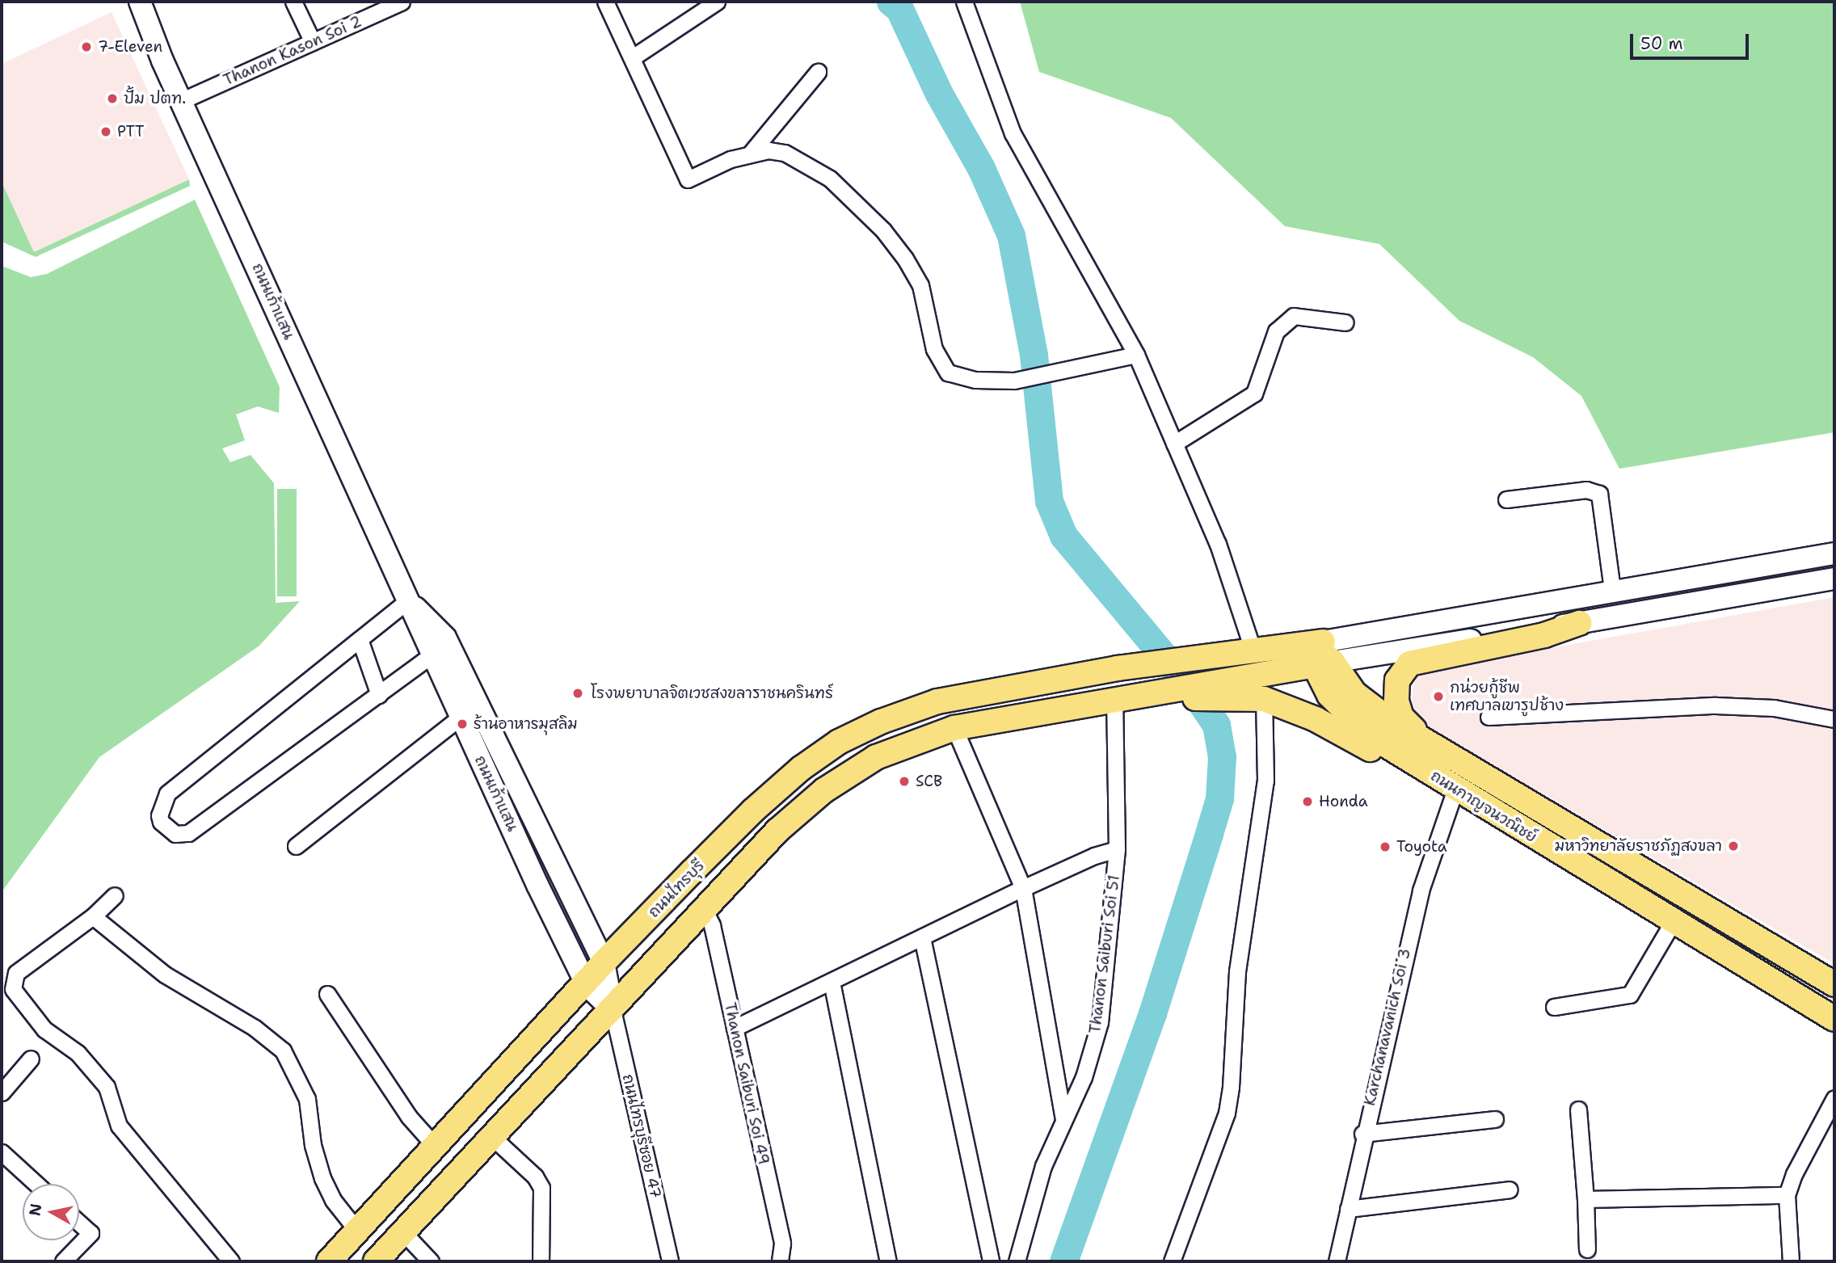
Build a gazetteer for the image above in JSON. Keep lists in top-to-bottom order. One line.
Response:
{"streets":{"main road":["ถนนเก้าแสน","ถนนกาญจนวณิชย์","ถนนไทรบุรี"],"street":["Thanon Kason Soi 2","Thanon Saiburi Soi 51","Karchanavanich Soi 3","Thanon Saiburi Soi 49","ถนนไทรบุรีซอย 47"]},"crossings":[["Thanon Kason Soi 2","ถนนเก้าแสน"],["ถนนเก้าแสน","ถนนไทรบุรี"],["ถนนเก้าแสน","ถนนไทรบุรีซอย 47"],["ถนนกาญจนวณิชย์","ถนนไทรบุรี"],["ถนนไทรบุรี","Thanon Saiburi Soi 51"],["ถนนไทรบุรี","Thanon Saiburi Soi 49"],["ถนนไทรบุรี","ถนนไทรบุรีซอย 47"]],"places":["7-Eleven","ปั้ม ปตท.","PTT","โรงพยาบาลจิตเวชสงขลาราชนครินทร์","กน่วยกู้ชีพ เทศบาลเขารูปช้าง","ร้านอาหารมุสลิม","SCB","Honda","มหาวิทยาลัยราชภัฏสงขลา","Toyota"],"scale_bar":"50 m","north":"left"}
